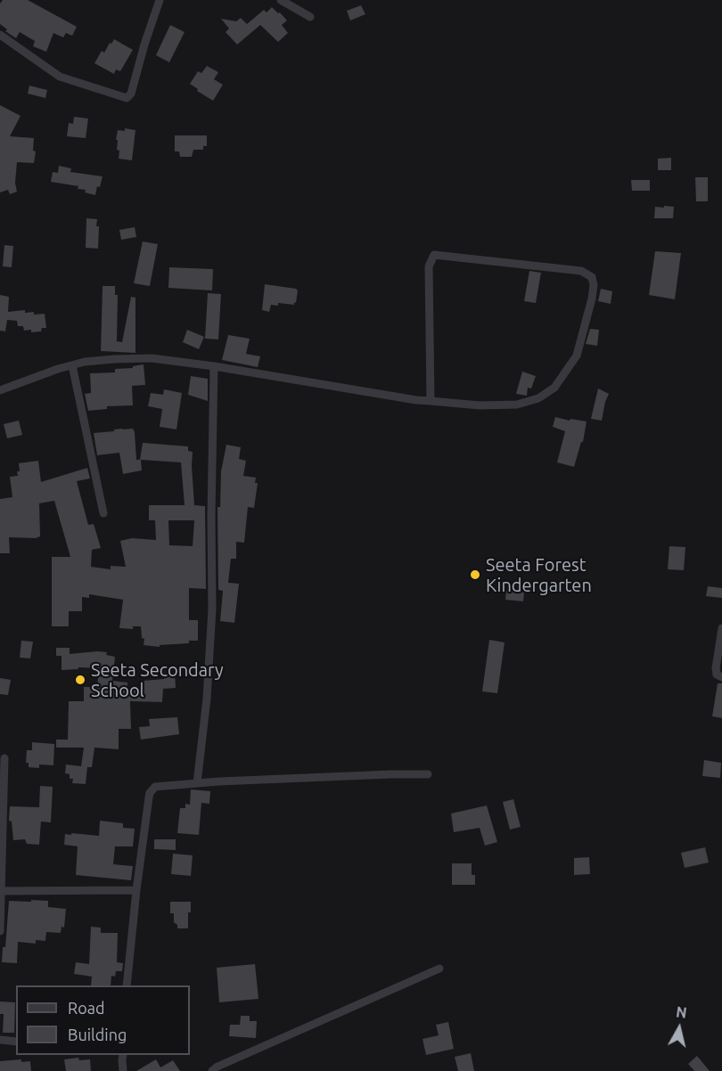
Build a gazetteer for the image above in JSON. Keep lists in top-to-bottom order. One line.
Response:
{"places":["Seeta Forest Kindergarten","Seeta Secondary School"],"legend":["Road","Building"],"north":"top"}
